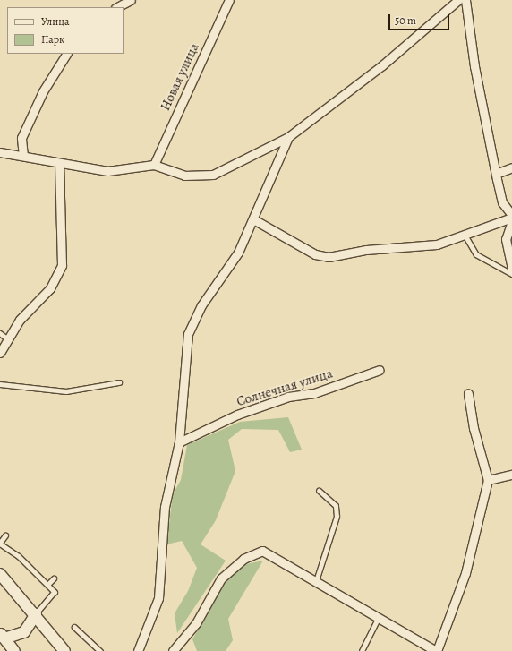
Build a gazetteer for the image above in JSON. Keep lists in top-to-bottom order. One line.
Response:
{"streets":{"street":["Новая улица","Солнечная улица"]},"legend":["Улица","Парк"],"scale_bar":"50 m"}
